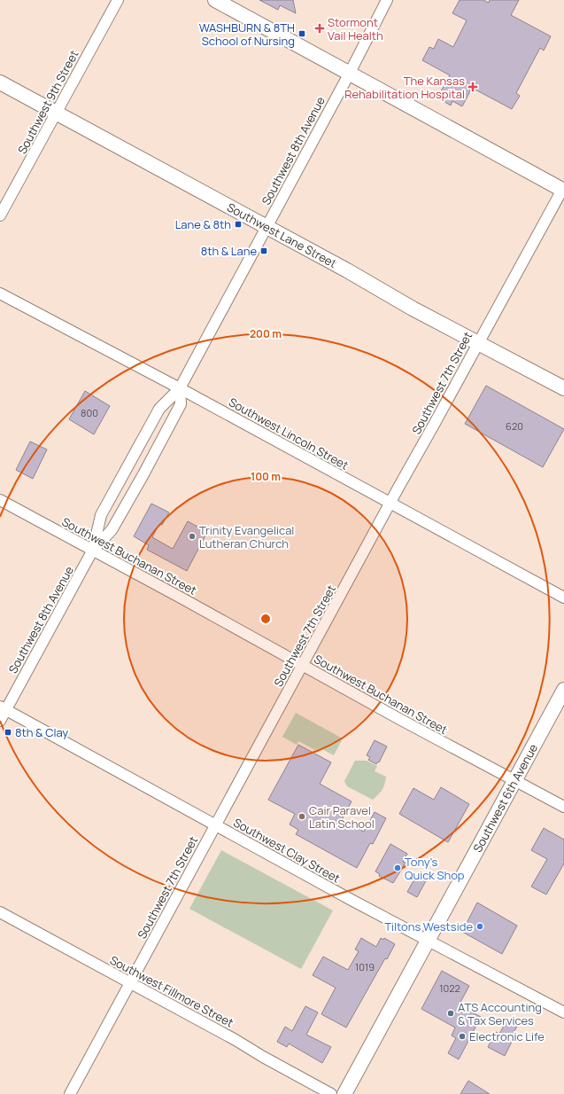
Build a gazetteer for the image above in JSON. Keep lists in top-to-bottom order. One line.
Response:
{"streets":{"main road":["Southwest Lane Street","Southwest 6th Avenue"],"street":["Southwest 9th Street","Southwest 8th Avenue","Southwest 7th Street","Southwest Lincoln Street","Southwest Buchanan Street","Southwest Clay Street","Southwest Fillmore Street"]},"crossings":[["Southwest 9th Street","Southwest Lane Street"],["Southwest 8th Avenue","Southwest Lane Street"],["Southwest 8th Avenue","Southwest Lincoln Street"],["Southwest 8th Avenue","Southwest Buchanan Street"],["Southwest 8th Avenue","Southwest Clay Street"],["Southwest Lane Street","Southwest 7th Street"],["Southwest 7th Street","Southwest Lincoln Street"],["Southwest 7th Street","Southwest Buchanan Street"],["Southwest 7th Street","Southwest Clay Street"],["Southwest 7th Street","Southwest Fillmore Street"],["Southwest Buchanan Street","Southwest 6th Avenue"],["Southwest 6th Avenue","Southwest Clay Street"]],"places":{"health":["Stormont Vail Health","The Kansas Rehabilitation Hospital"],"transit":["WASHBURN & 8TH School of Nursing","Lane & 8th","8th & Lane","8th & Clay"],"other":["Trinity Evangelical Lutheran Church","Cair Paravel Latin School","Tony's Quick Shop","Tiltons Westside","ATS Accounting & Tax Services","Electronic Life"]},"house_numbers":["800","620","1019","1022"],"rings":["200 m","100 m"]}
